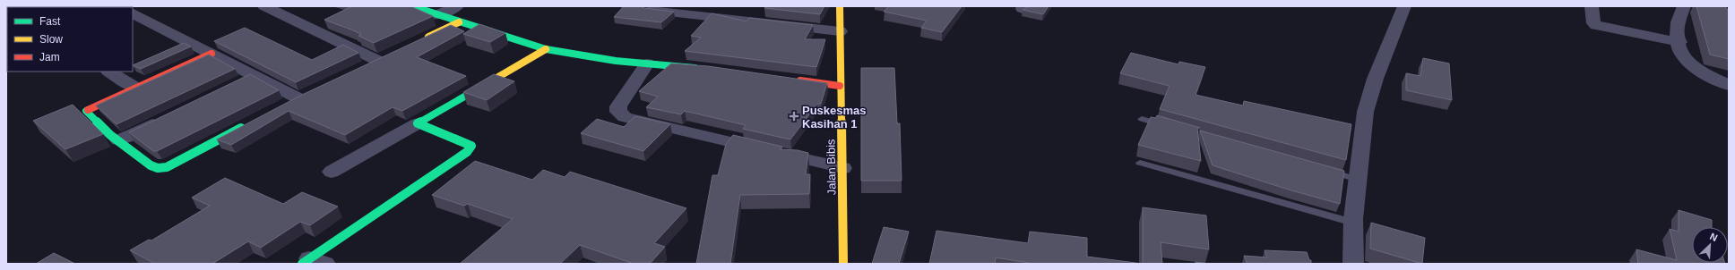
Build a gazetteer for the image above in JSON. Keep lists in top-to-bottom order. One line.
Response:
{"streets":{"street":["Jalan Bibis"]},"places":{"health":["Puskesmas Kasihan 1"]},"legend":["Fast","Slow","Jam"],"north":"top right"}
